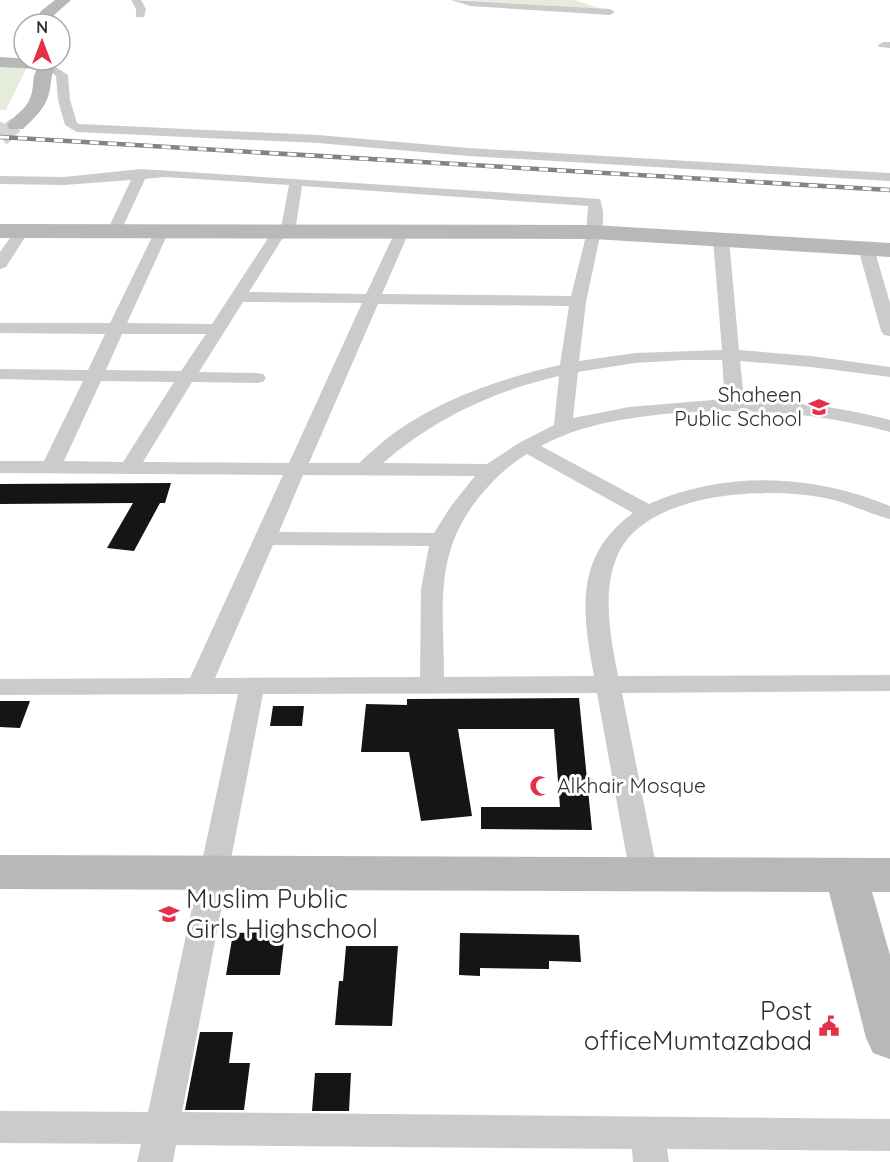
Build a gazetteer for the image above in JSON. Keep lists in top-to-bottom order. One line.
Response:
{"places":{"school or university":["Shaheen Public School","Muslim Public Girls Highschool"],"mosque":["Alkhair Mosque"],"public building":["Post officeMumtazabad"]},"north":"top"}
